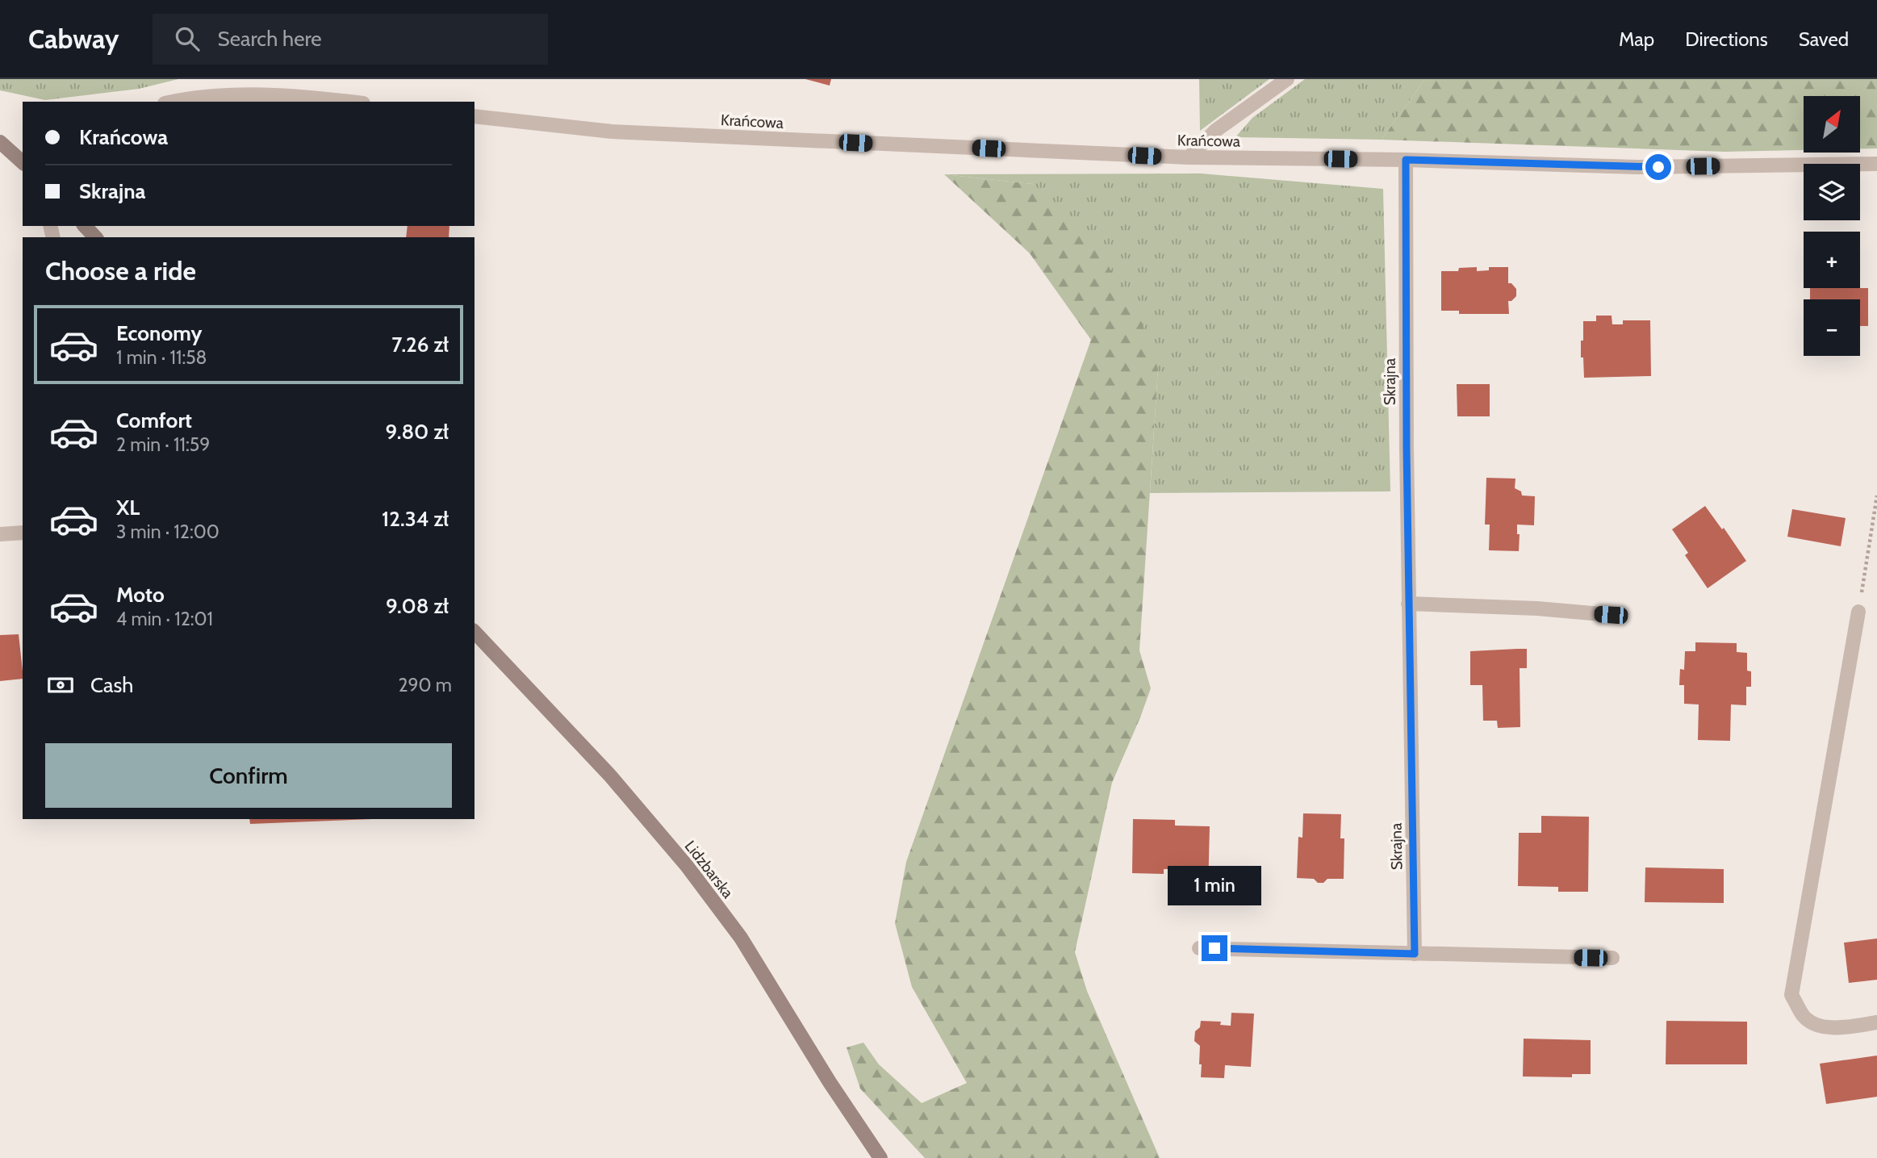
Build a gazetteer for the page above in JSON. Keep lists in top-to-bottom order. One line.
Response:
{"streets":{"main road":["Lidzbarska"],"street":["Krańcowa","Skrajna"]},"crossings":[["Krańcowa","Skrajna"]],"north":"top right","page":{"header":"Cabway","search":"Search here","nav":["Map","Directions","Saved"],"map_buttons":["+","−"],"banner":["Krańcowa","Skrajna"],"heading":"Choose a ride","list":[{"name":"Economy","note":"1 min · 11:58","value":"7.26 zł"},{"name":"Comfort","note":"2 min · 11:59","value":"9.80 zł"},{"name":"XL","note":"3 min · 12:00","value":"12.34 zł"},{"name":"Moto","note":"4 min · 12:01","value":"9.08 zł"}],"pay":["Cash","290 m"],"buttons":"Confirm","bubble":"1 min"}}
